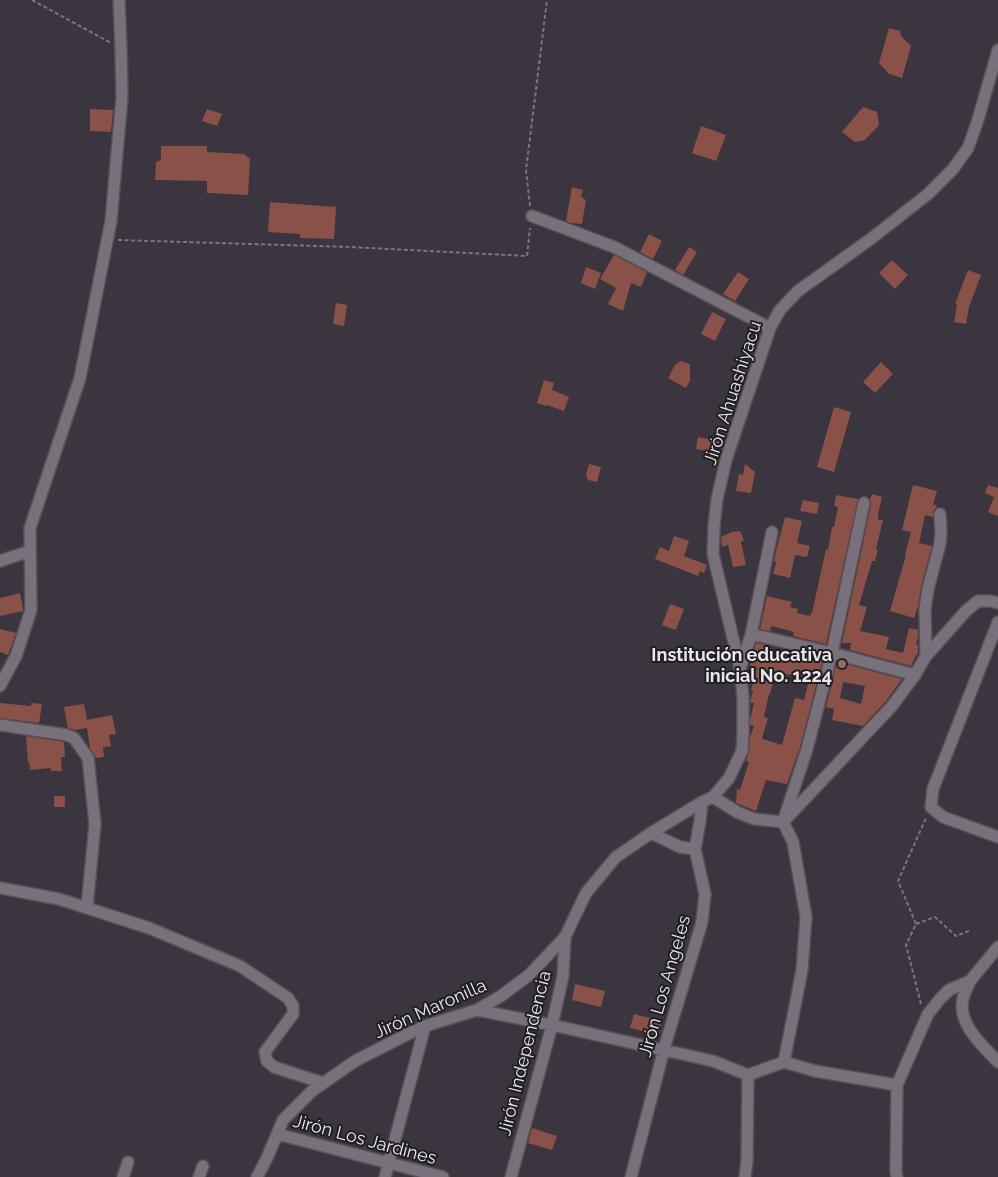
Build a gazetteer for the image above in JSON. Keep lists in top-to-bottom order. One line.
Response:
{"streets":{"street":["Jirón Ahuashiyacu","Jirón Los Angeles","Jirón Maronilla","Jirón Independencia","Jirón Los Jardines"]},"crossings":[["Jirón Ahuashiyacu","Jirón Maronilla"],["Jirón Los Angeles","Jirón Maronilla"],["Jirón Maronilla","Jirón Independencia"],["Jirón Maronilla","Jirón Los Jardines"]],"places":["Institución educativa inicial No. 1224"]}
